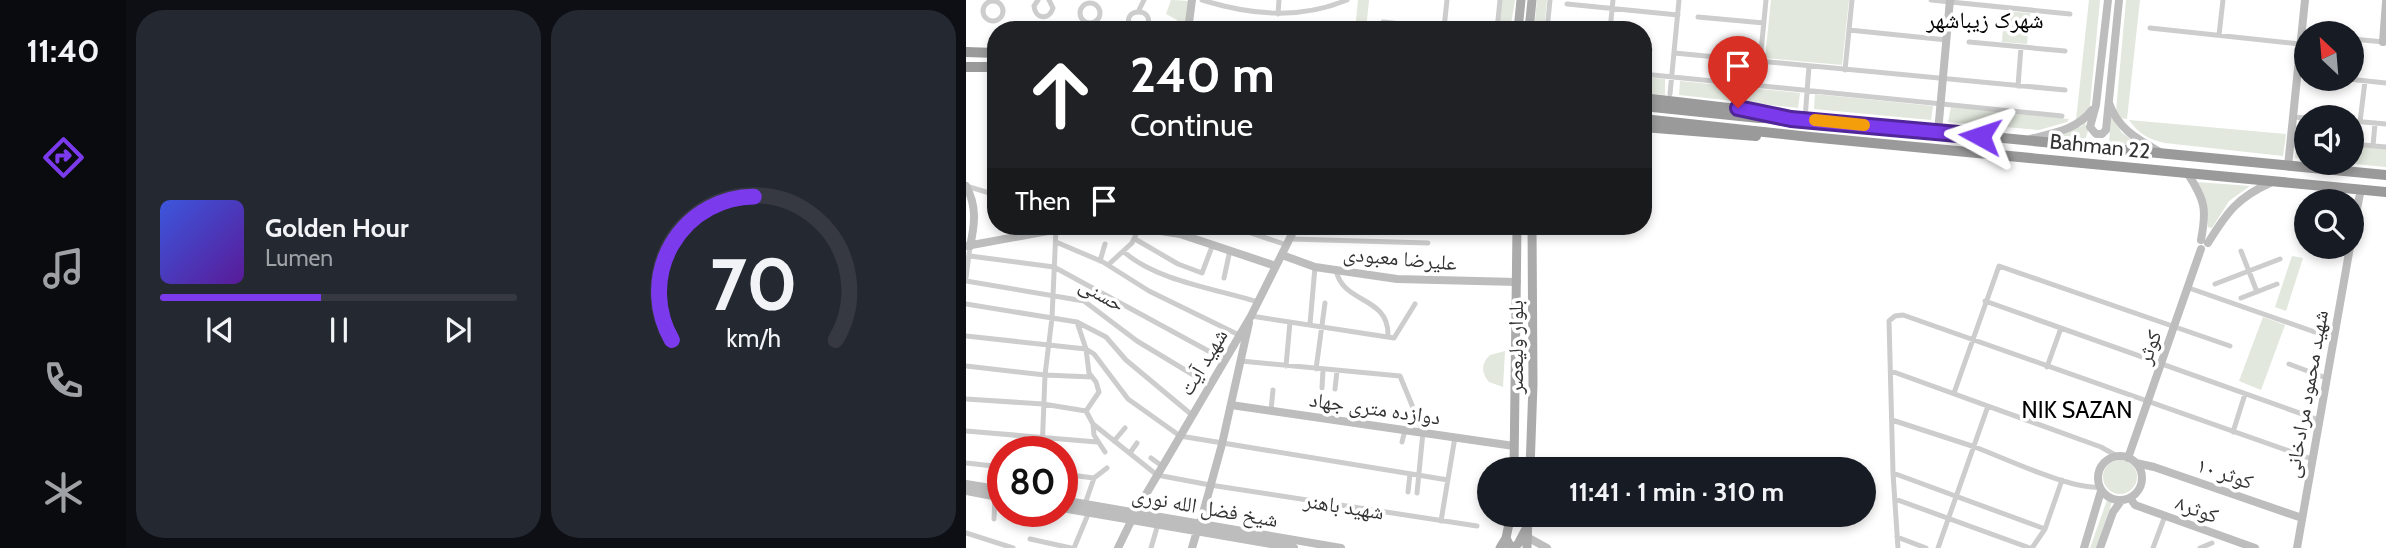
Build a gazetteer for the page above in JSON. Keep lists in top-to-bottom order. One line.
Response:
{"streets":{"highway":["Bahman 22"],"main road":["علیرضا معبودی","بلوار ولیعصر","کوثر","شهید آیت","شهید محمود مرادخانی","دوازده متری جهاد","کوثر ۱۰","شیخ فضل الله نوری","کوثر۸"],"street":["حسنی","شهید باهنر"]},"crossings":[["علیرضا معبودی","بلوار ولیعصر"],["علیرضا معبودی","شهید آیت"],["حسنی","شهید آیت"],["بلوار ولیعصر","دوازده متری جهاد"],["کوثر","کوثر ۱۰"],["کوثر","کوثر۸"],["شهید آیت","شهید باهنر"],["شهید آیت","شیخ فضل الله نوری"],["شهید محمود مرادخانی","کوثر ۱۰"],["کوثر ۱۰","کوثر۸"]],"districts":["شهرک زیباشهر","NIK SAZAN"],"north":"top left","page":{"tabs":"11:40","turn":["240 m","Continue"],"then":"Then","song":["Golden Hour","Lumen"],"limit":"80","trip":"11:41 · 1 min · 310 m","gauge":["70","km/h"]}}
